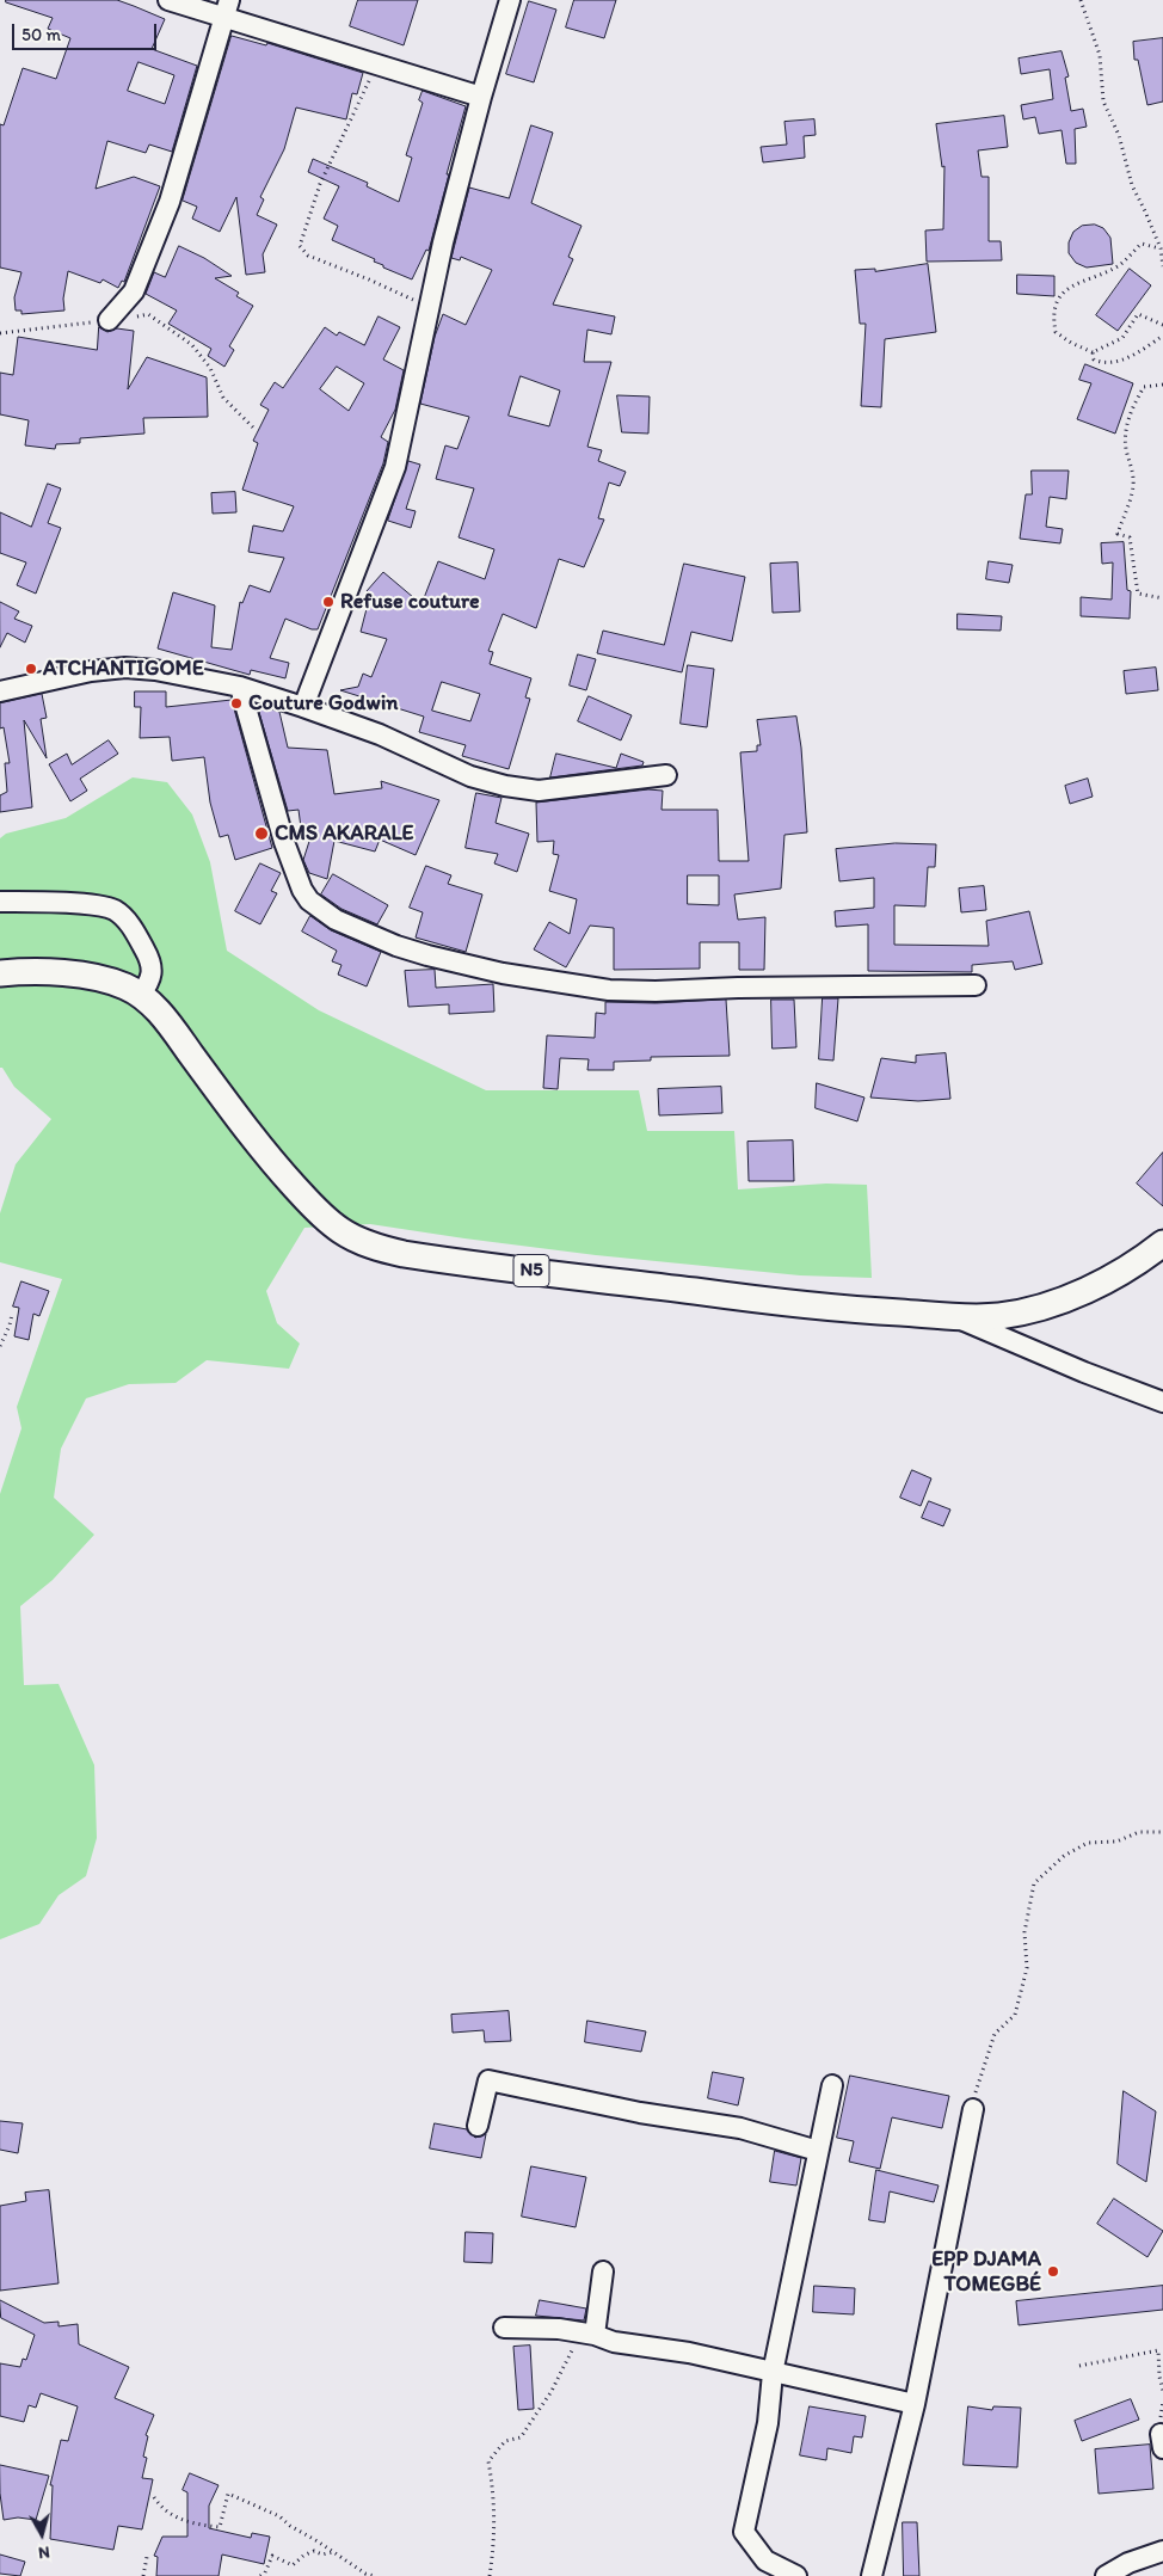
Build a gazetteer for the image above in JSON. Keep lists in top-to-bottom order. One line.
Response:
{"streets":{"main road":["N5"]},"places":["Refuse couture","ATCHANTIGOME","Couture Godwin","CMS AKARALE","EPP DJAMA TOMEGBÉ"],"scale_bar":"50 m","north":"bottom"}
